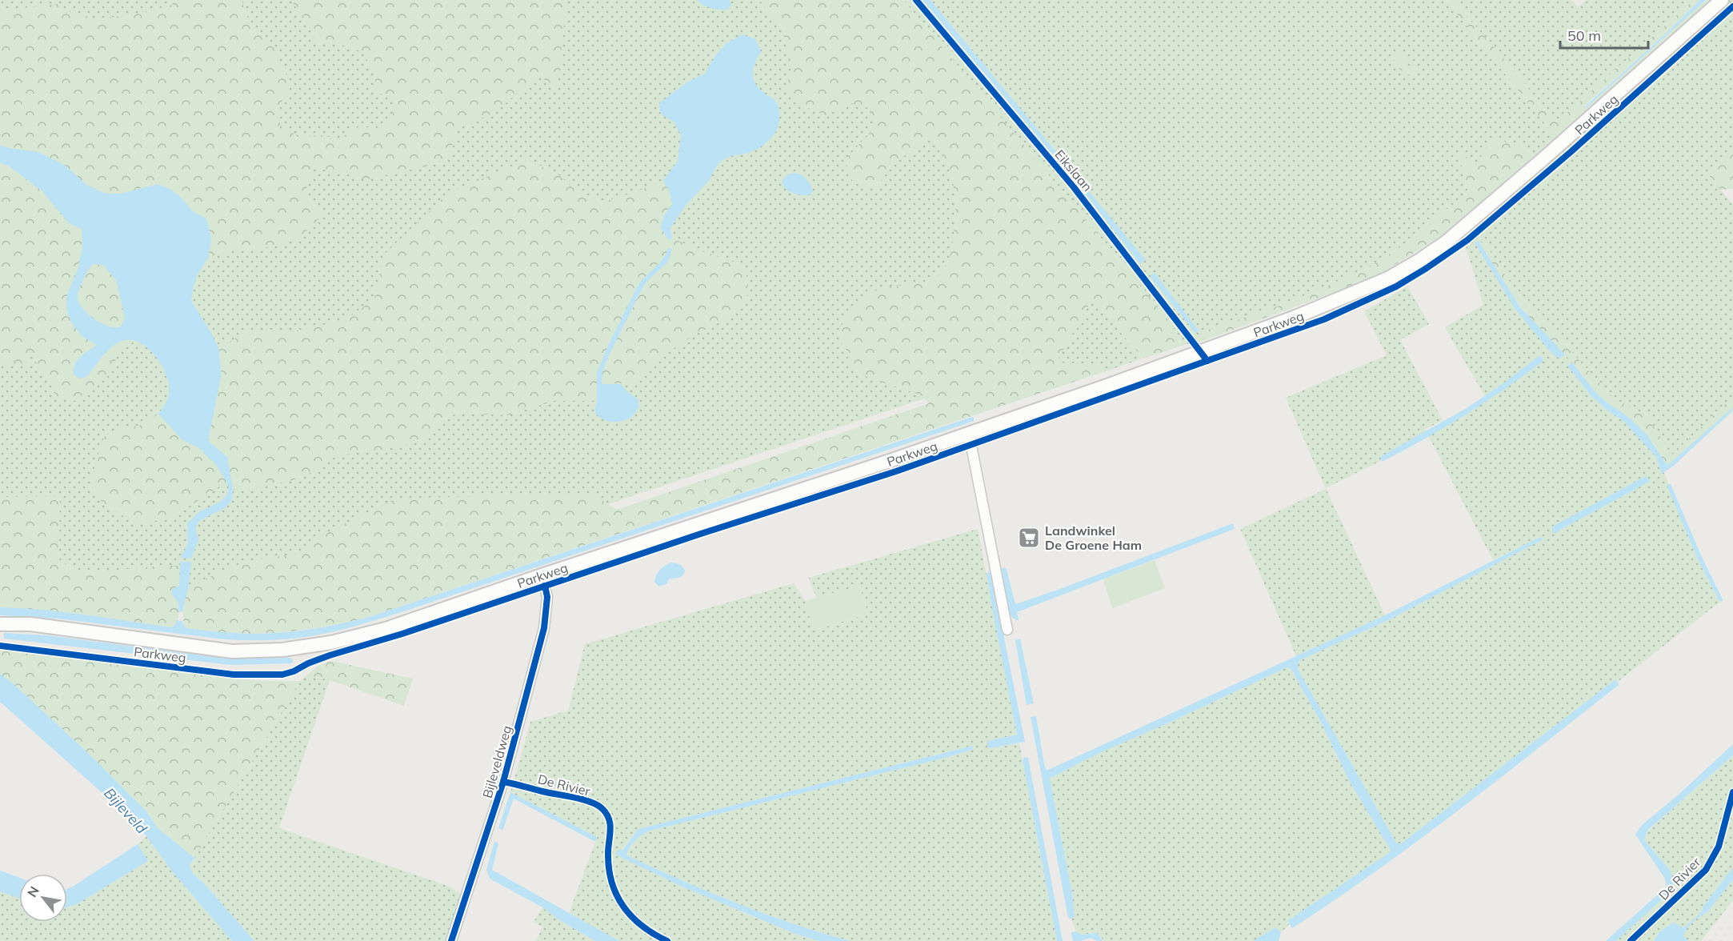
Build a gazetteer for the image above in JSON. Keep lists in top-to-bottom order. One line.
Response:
{"streets":{"street":["Parkweg","Bijleveldweg"],"cycle path":["Eikslaan","De Rivier"]},"crossings":[["Parkweg","Bijleveldweg"]],"water":["Bijleveld"],"places":{"supermarket":["Landwinkel De Groene Ham"]},"scale_bar":"50 m","north":"top left"}
